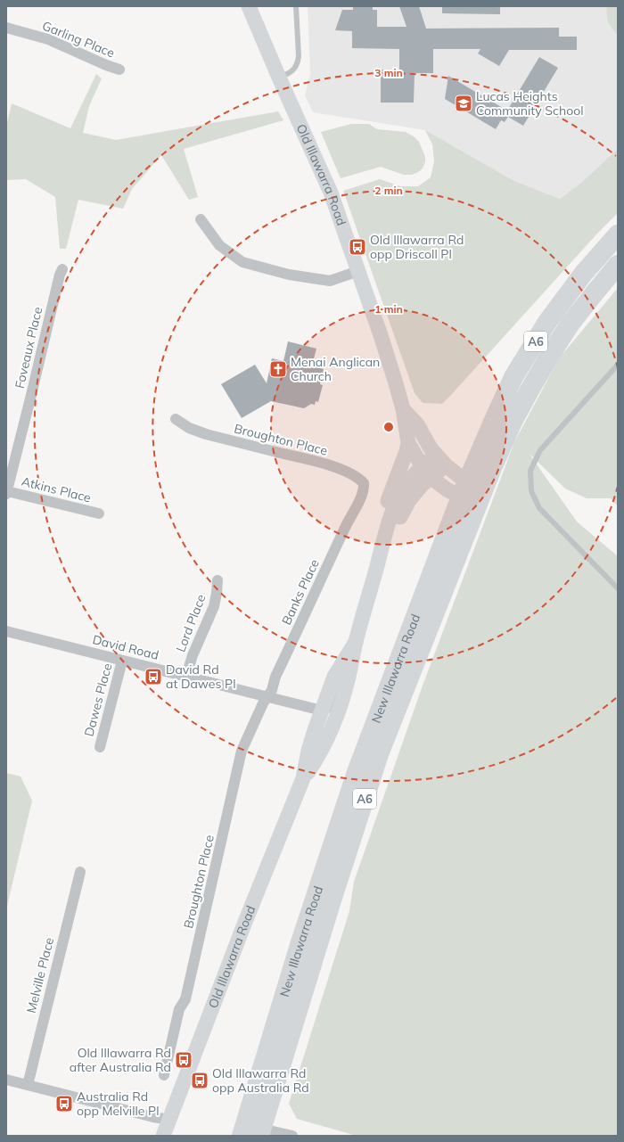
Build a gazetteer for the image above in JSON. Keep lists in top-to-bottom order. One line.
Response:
{"streets":{"highway":["A6","New Illawarra Road"],"street":["Garling Place","Old Illawarra Road","Foveaux Place","Broughton Place","Atkins Place","Banks Place","Lord Place","David Road","Dawes Place","Melville Place"]},"crossings":[["Old Illawarra Road","David Road"],["Old Illawarra Road","New Illawarra Road"],["Foveaux Place","Atkins Place"],["Broughton Place","Banks Place"],["Broughton Place","David Road"],["Banks Place","David Road"],["Lord Place","David Road"],["David Road","Dawes Place"]],"places":{"school or university":["Lucas Heights Community School"],"bus stop":["Old Illawarra Rd opp Driscoll Pl","David Rd at Dawes Pl","Old Illawarra Rd after Australia Rd","Old Illawarra Rd opp Australia Rd","Australia Rd opp Melville Pl"],"church":["Menai Anglican Church"]},"rings":["3 min","2 min","1 min"]}
